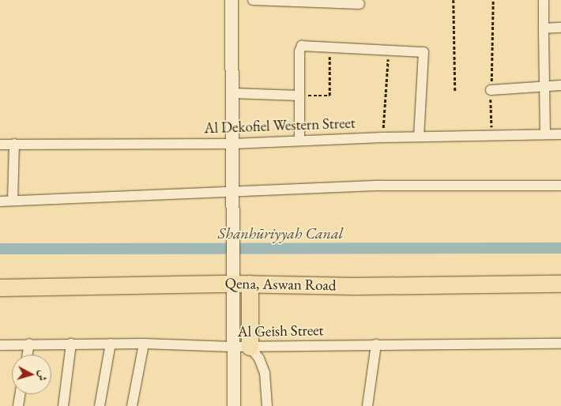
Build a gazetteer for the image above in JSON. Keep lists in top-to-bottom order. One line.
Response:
{"streets":{"highway":["Qena, Aswan Road"],"street":["Al Dekofiel Western Street","Al Geish Street"]},"water":["Shanhūriyyah Canal"],"north":"right"}
